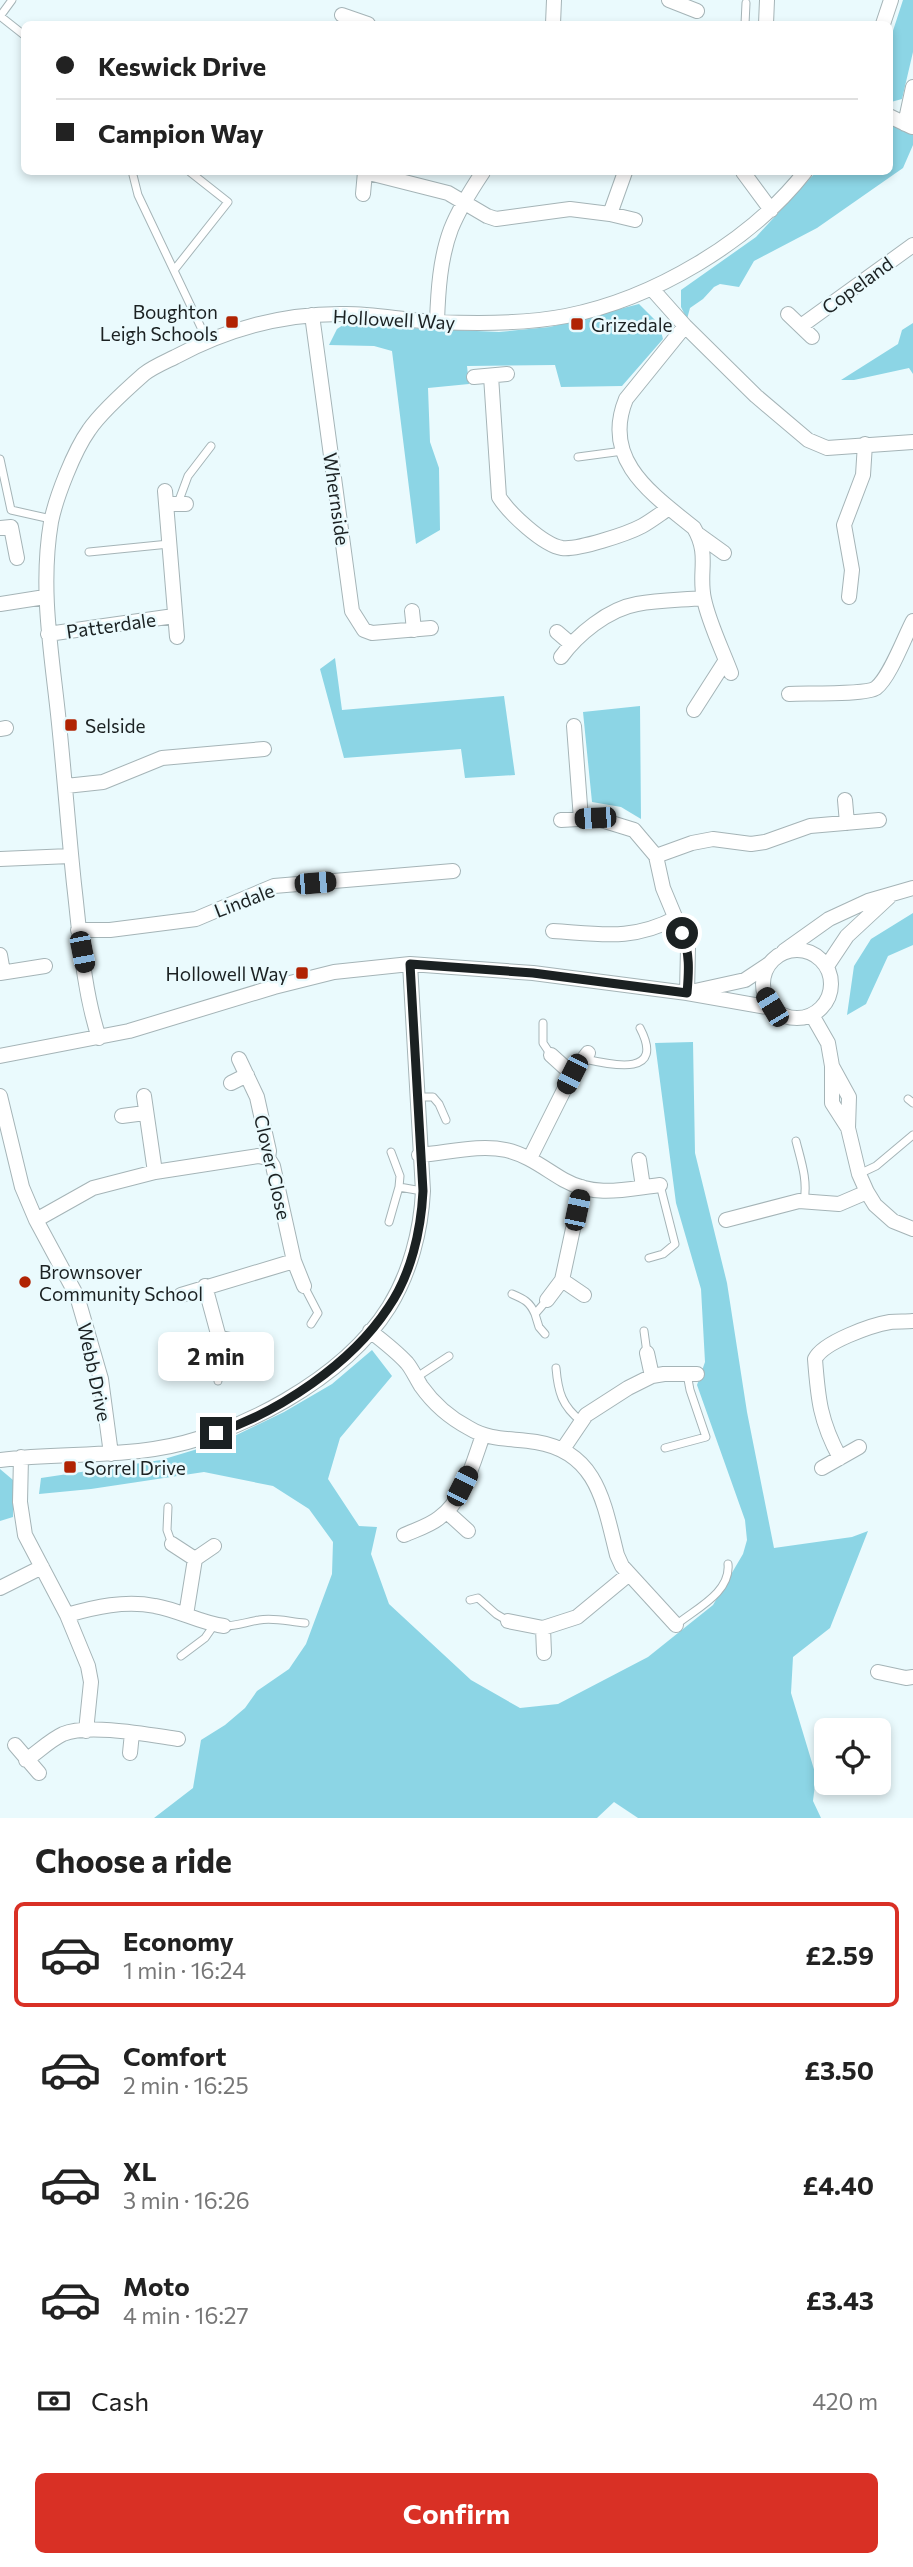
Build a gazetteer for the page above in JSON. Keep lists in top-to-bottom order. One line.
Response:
{"streets":{"street":["Copeland","Hollowell Way","Whernside","Patterdale","Lindale","Clover Close","Webb Drive"]},"crossings":[["Hollowell Way","Whernside"],["Hollowell Way","Patterdale"],["Hollowell Way","Lindale"]],"places":{"transit":["Boughton Leigh Schools","Grizedale","Selside","Hollowell Way","Sorrel Drive"],"other":["Brownsover Community School"]},"page":{"banner":["Keswick Drive","Campion Way"],"bubble":"2 min","heading":"Choose a ride","list":[{"name":"Economy","note":"1 min · 16:24","value":"£2.59"},{"name":"Comfort","note":"2 min · 16:25","value":"£3.50"},{"name":"XL","note":"3 min · 16:26","value":"£4.40"},{"name":"Moto","note":"4 min · 16:27","value":"£3.43"}],"pay":["Cash","420 m"],"buttons":"Confirm"}}
